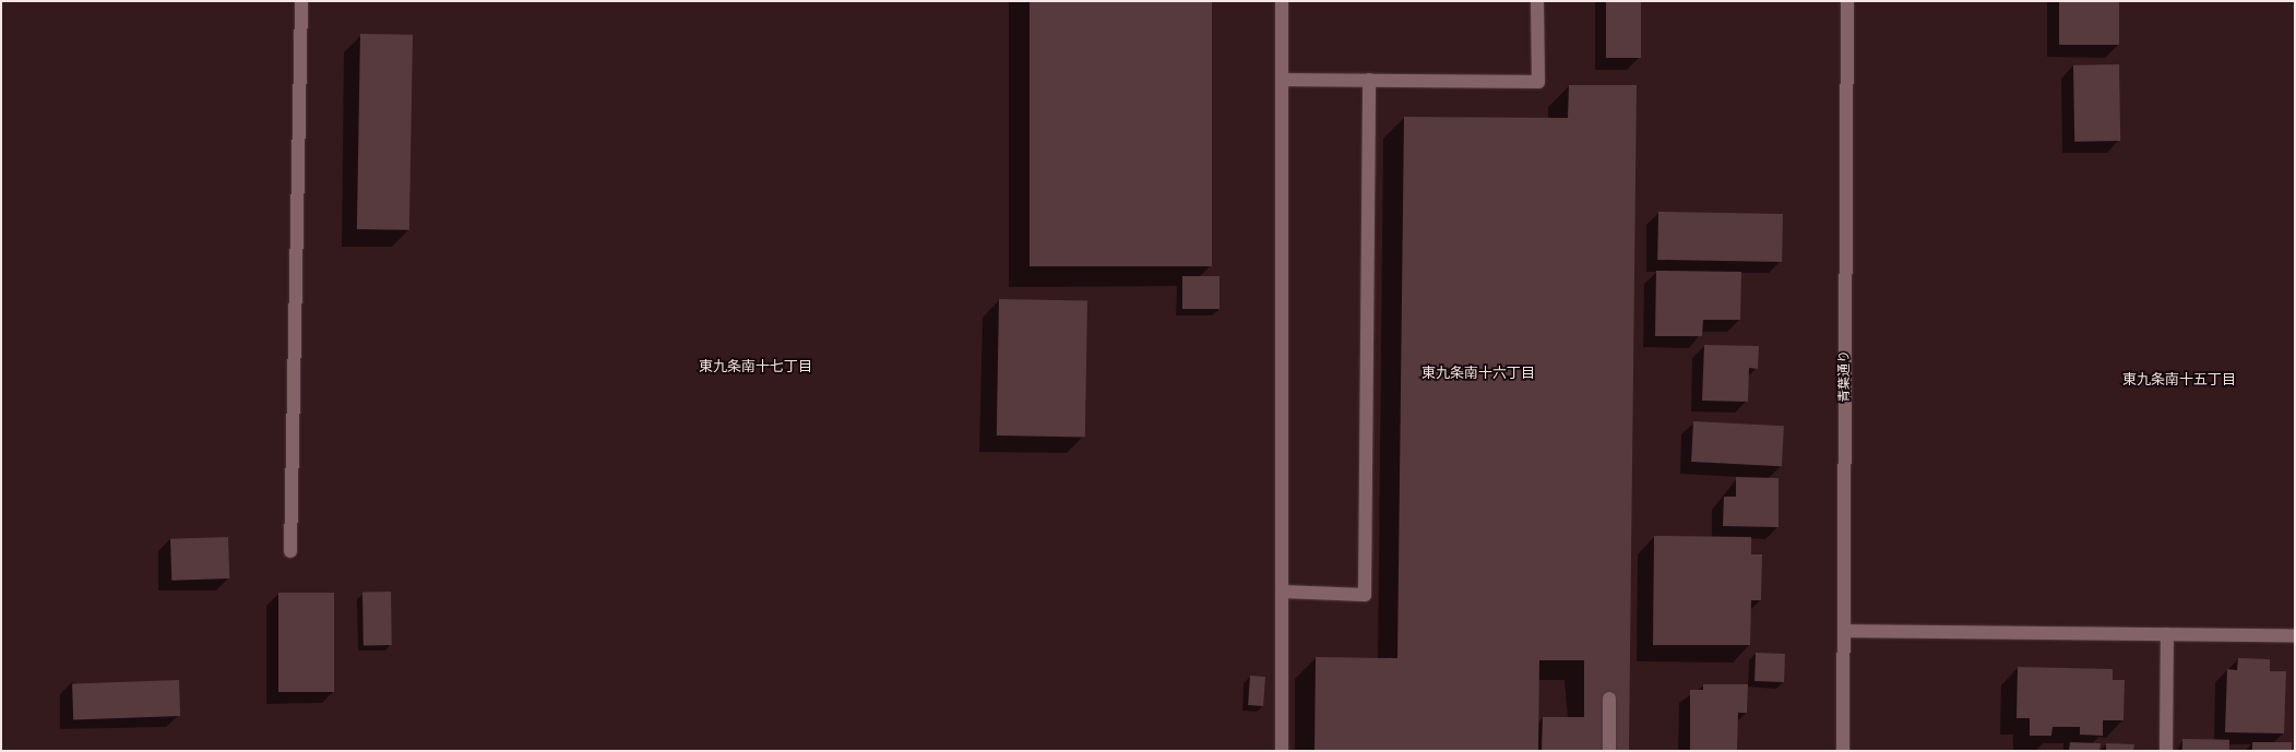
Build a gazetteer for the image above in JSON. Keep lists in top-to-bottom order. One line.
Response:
{"streets":{"street":["青葉通り"]},"districts":["東九条南十七丁目","東九条南十六丁目","東九条南十五丁目"]}
